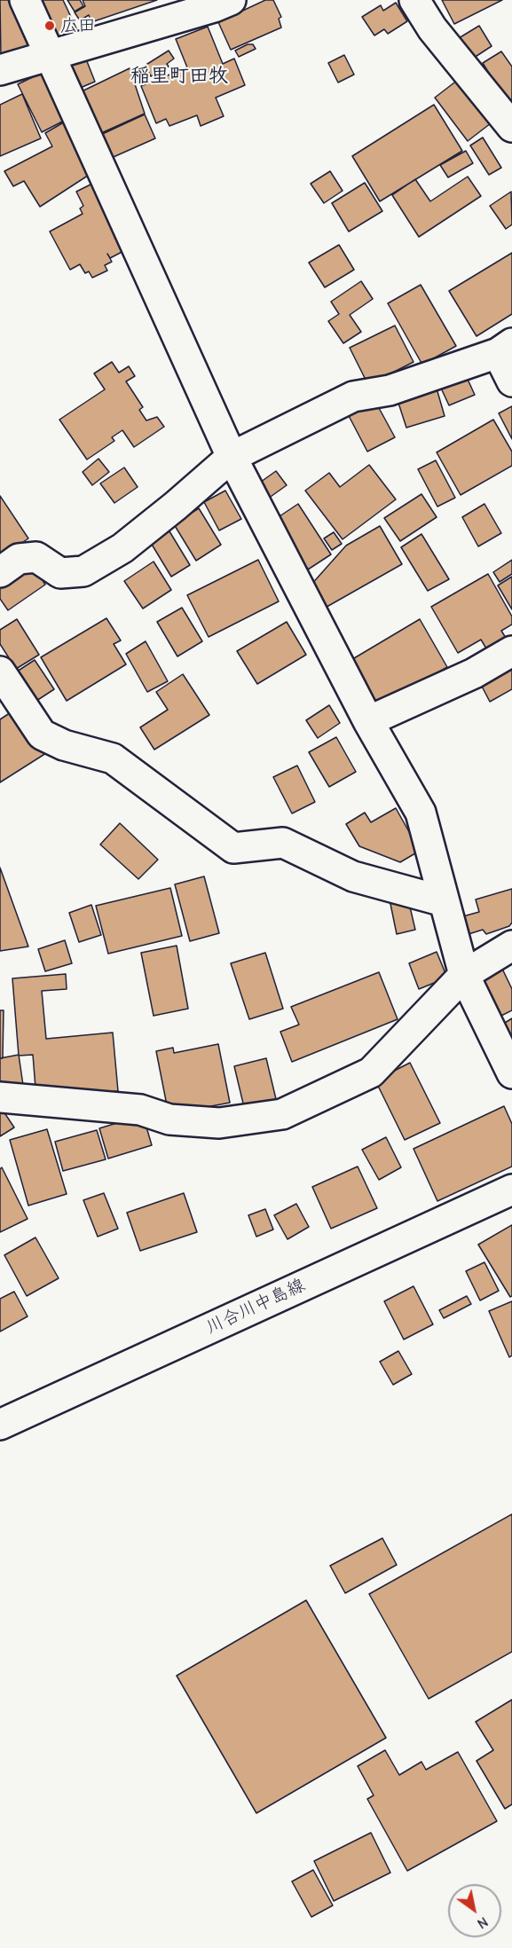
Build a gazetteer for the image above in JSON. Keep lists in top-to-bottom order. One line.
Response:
{"streets":{"street":["川合川中島線"]},"districts":["稲里町田牧"],"places":["広田"],"north":"bottom right"}
